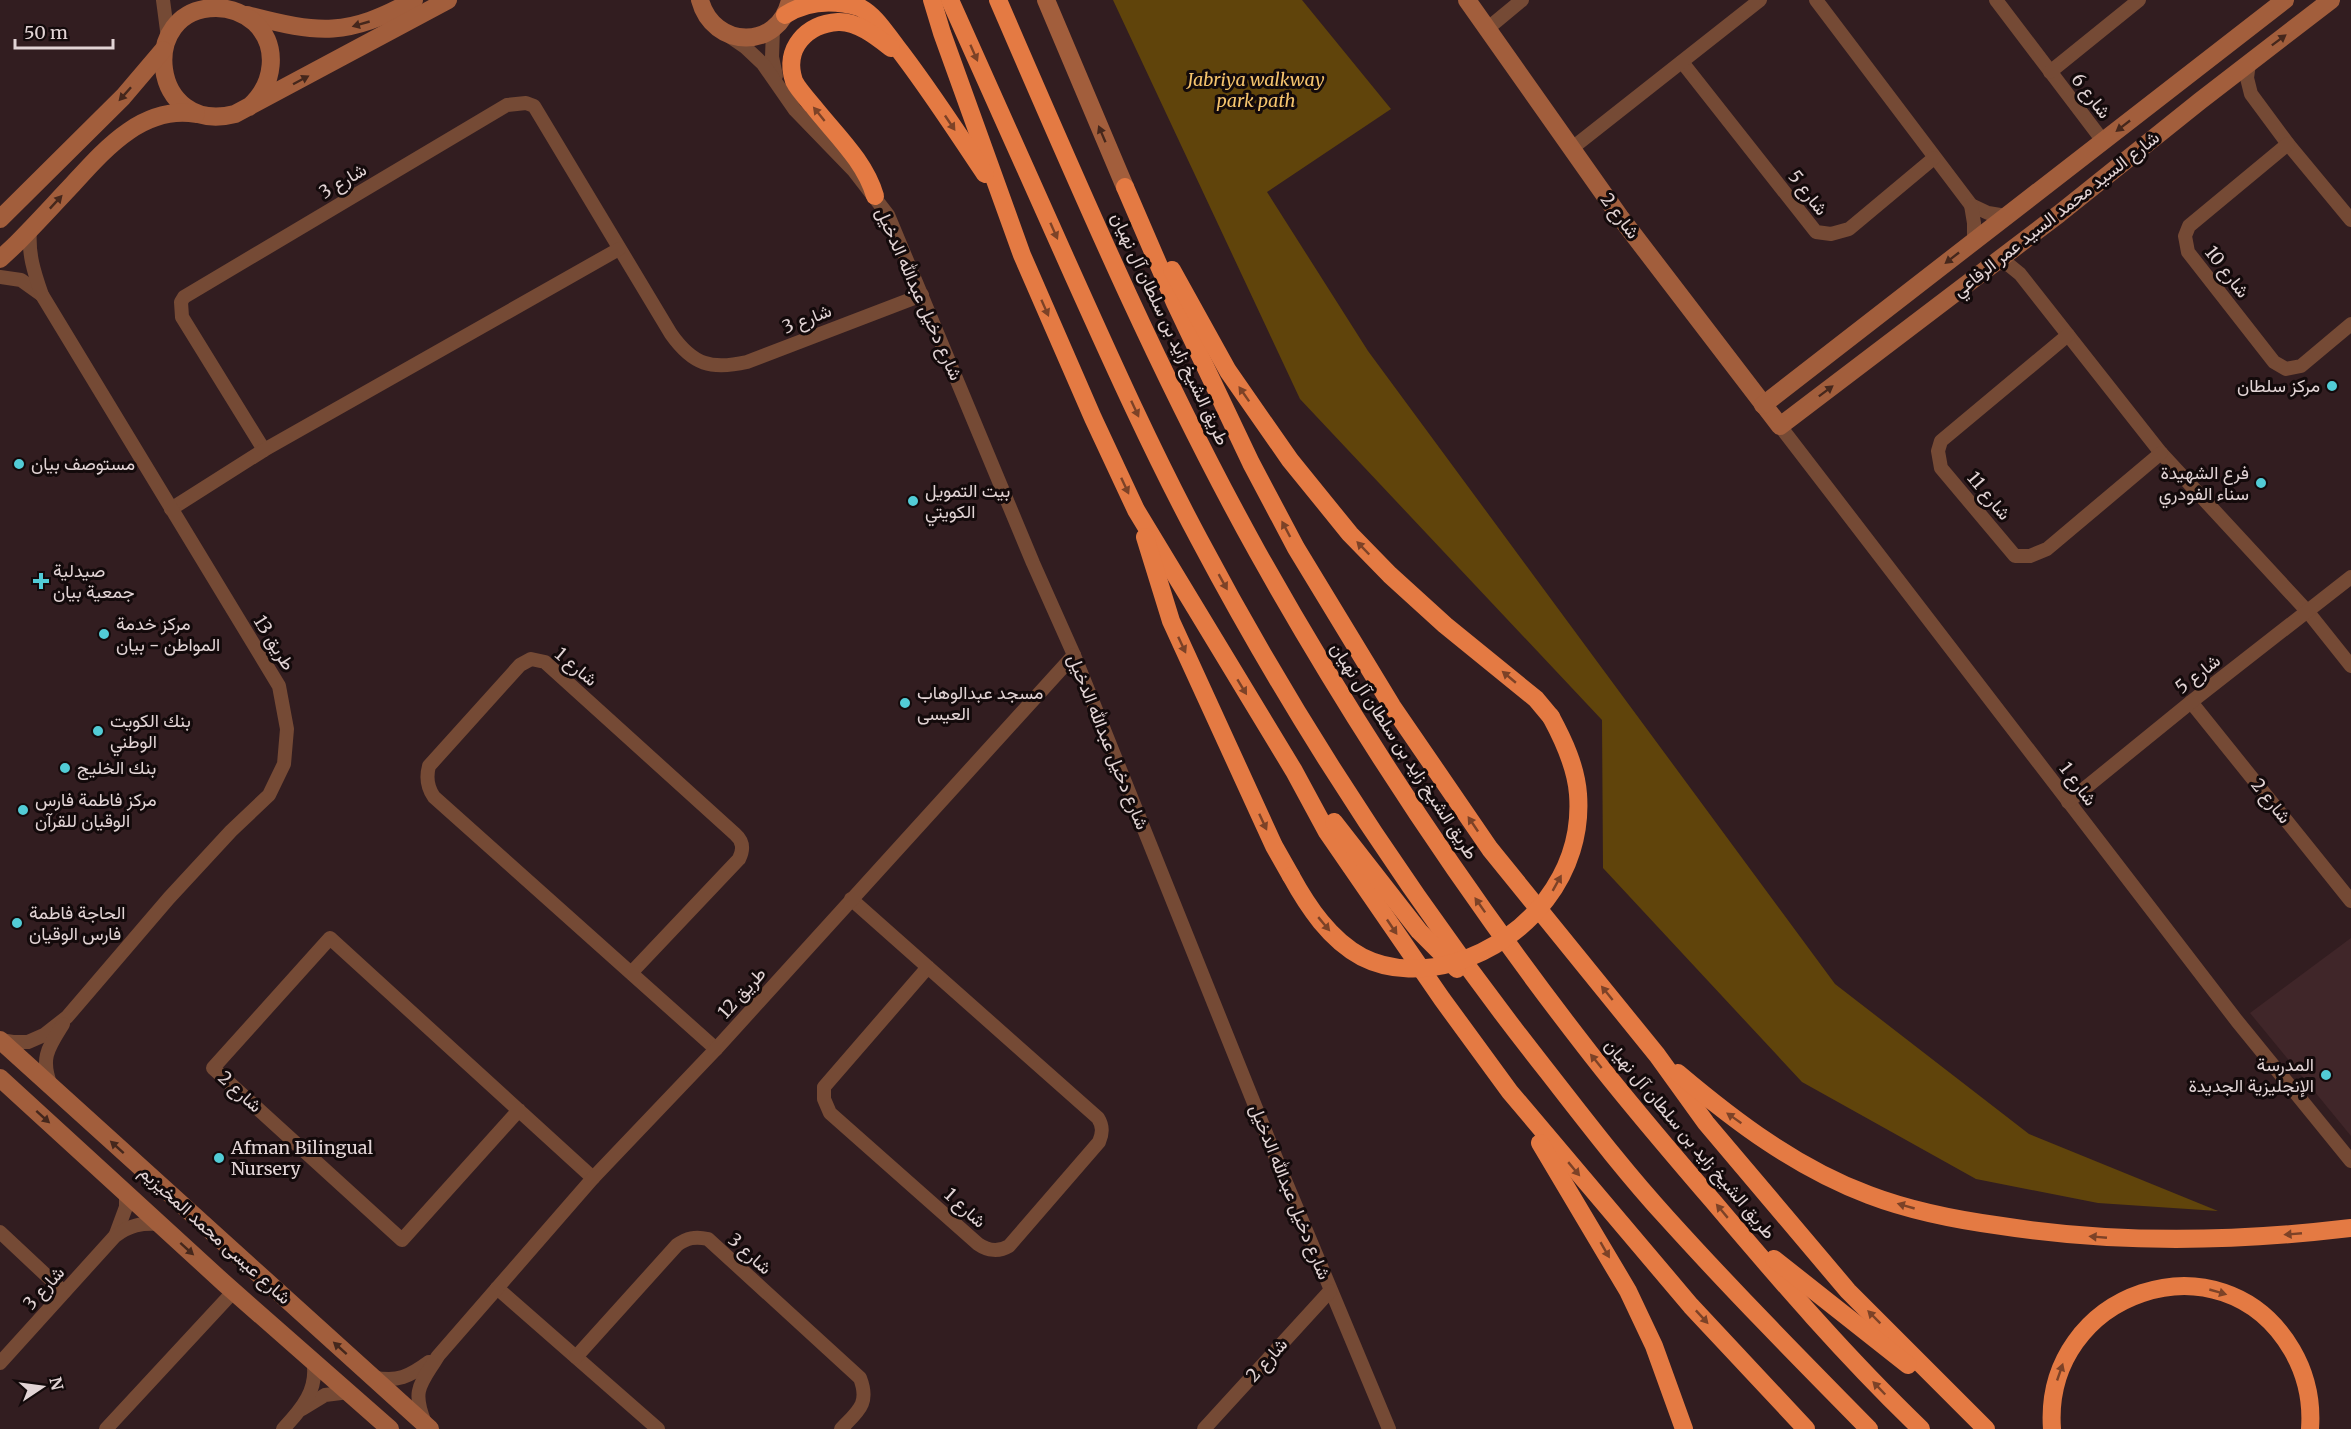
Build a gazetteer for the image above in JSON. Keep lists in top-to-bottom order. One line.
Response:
{"streets":{"highway":["طريق الشيخ زايد بن سلطان آل نهيان"],"street":["شارع 6","شارع 3","شارع 5","شارع السيد محمد السيد عمر الرفاعي","شارع 2","شارع 10","شارع دخيل عبدالله الدخيل","شارع 11","طريق 13","شارع 1","طريق 12","شارع عيسى محمد المخيزيم"]},"crossings":[["شارع 6","شارع السيد محمد السيد عمر الرفاعي"],["شارع 3","شارع دخيل عبدالله الدخيل"],["شارع 3","شارع عيسى محمد المخيزيم"],["شارع 5","شارع 2"],["شارع 5","شارع 1"],["شارع السيد محمد السيد عمر الرفاعي","شارع 2"],["شارع السيد محمد السيد عمر الرفاعي","شارع 1"],["شارع 2","شارع دخيل عبدالله الدخيل"],["شارع 2","شارع 1"],["شارع 2","طريق 12"],["شارع دخيل عبدالله الدخيل","طريق 12"],["طريق 13","شارع عيسى محمد المخيزيم"],["شارع 1","طريق 12"],["طريق 12","شارع عيسى محمد المخيزيم"]],"parks":["Jabriya walkway park path"],"places":{"other":["مركز سلطان","مستوصف بيان","فرع الشهيدة سناء الفودري","بيت التمويل الكويتي","مركز خدمة المواطن - بيان","مسجد عبدالوهاب العيسى","بنك الكويت الوطني","بنك الخليج","مركز فاطمة فارس الوقيان للقرآن","الحاجة فاطمة فارس الوقيان","المدرسة الإنجليزية الجديدة","Afman Bilingual Nursery"],"health":["صيدلية جمعية بيان"]},"scale_bar":"50 m","north":"right"}
